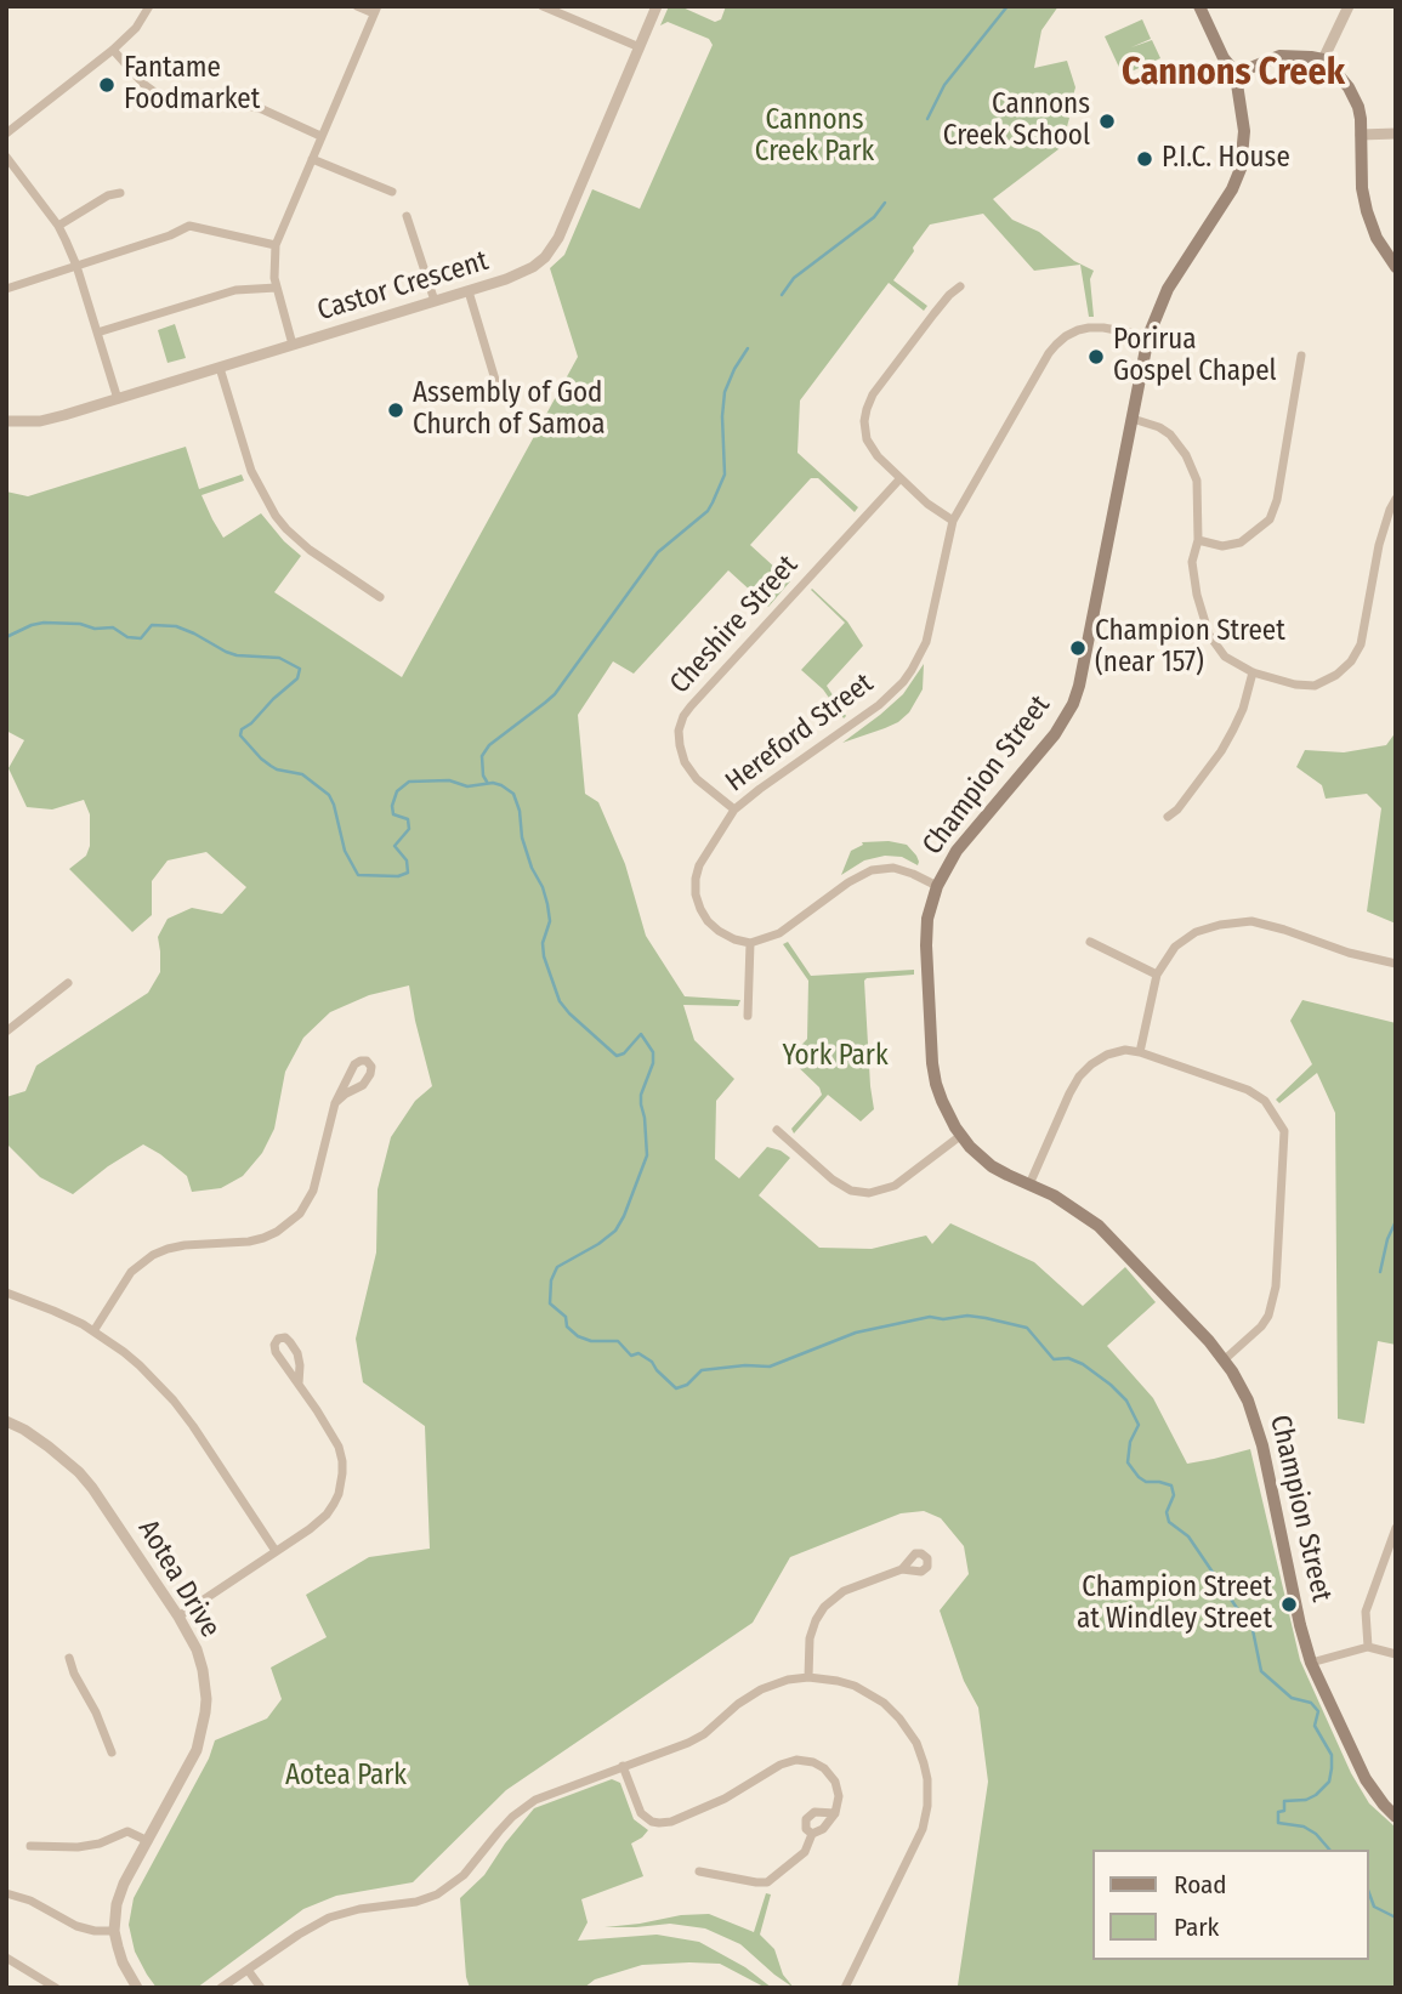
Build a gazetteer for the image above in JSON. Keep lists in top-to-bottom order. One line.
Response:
{"streets":{"main road":["Champion Street"],"street":["Castor Crescent","Cheshire Street","Hereford Street","Aotea Drive"]},"crossings":[["Cheshire Street","Hereford Street"],["Hereford Street","Champion Street"]],"districts":["Cannons Creek"],"parks":["Cannons Creek Park","York Park","Aotea Park"],"places":["Fantame Foodmarket","Cannons Creek School","P.I.C. House","Porirua Gospel Chapel","Assembly of God Church of Samoa","Champion Street (near 157)","Champion Street at Windley Street"],"legend":["Road","Park"]}
